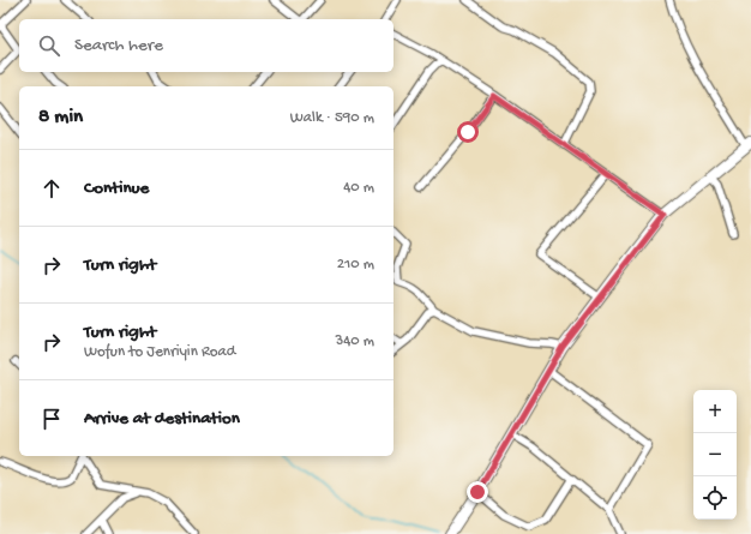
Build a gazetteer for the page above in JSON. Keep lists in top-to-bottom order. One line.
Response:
{"page":{"search":"Search here","heading":["8 min","Walk · 590 m"],"list":[["Continue","40 m"],["Turn right","210 m"],["Turn right","Wofun to Jenriyin Road","340 m"],"Arrive at destination"],"map_buttons":["+","−"]}}
